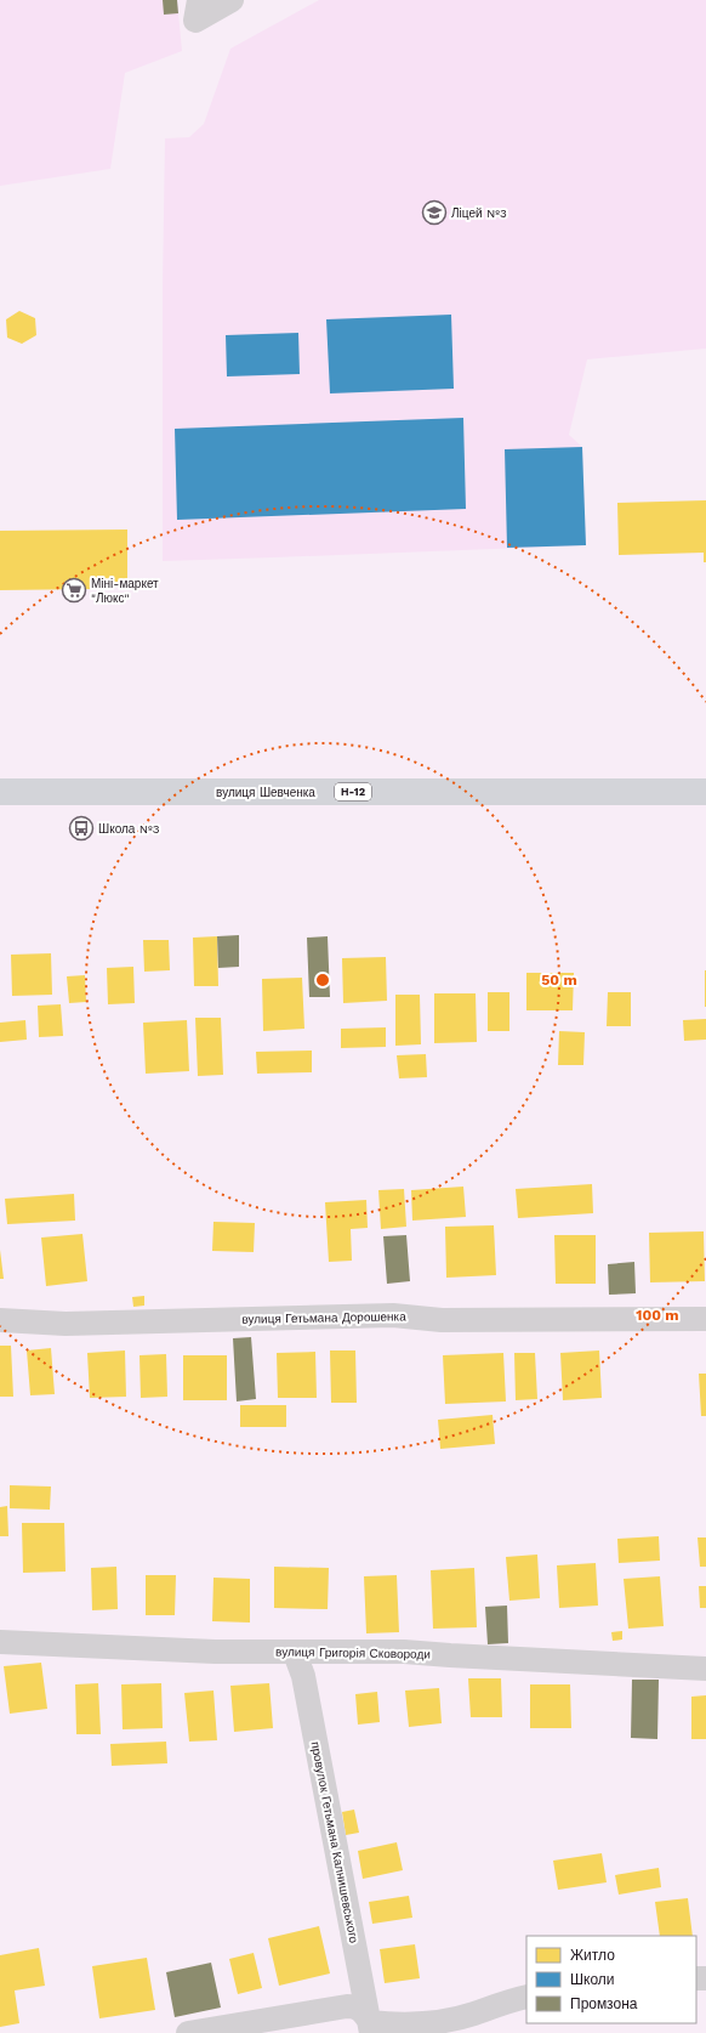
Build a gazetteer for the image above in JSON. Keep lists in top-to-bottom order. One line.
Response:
{"streets":{"main road":["вулиця Шевченка","Н-12"],"street":["вулиця Гетьмана Дорошенка","вулиця Григорія Сковороди","провулок Гетьмана Калнишевського"]},"crossings":[["вулиця Григорія Сковороди","провулок Гетьмана Калнишевського"]],"places":{"school or university":["Ліцей №3"],"supermarket":["Міні-маркет \"Люкс\""],"bus stop":["Школа №3"]},"legend":["Житло","Школи","Промзона"],"rings":["50 m","100 m"]}
